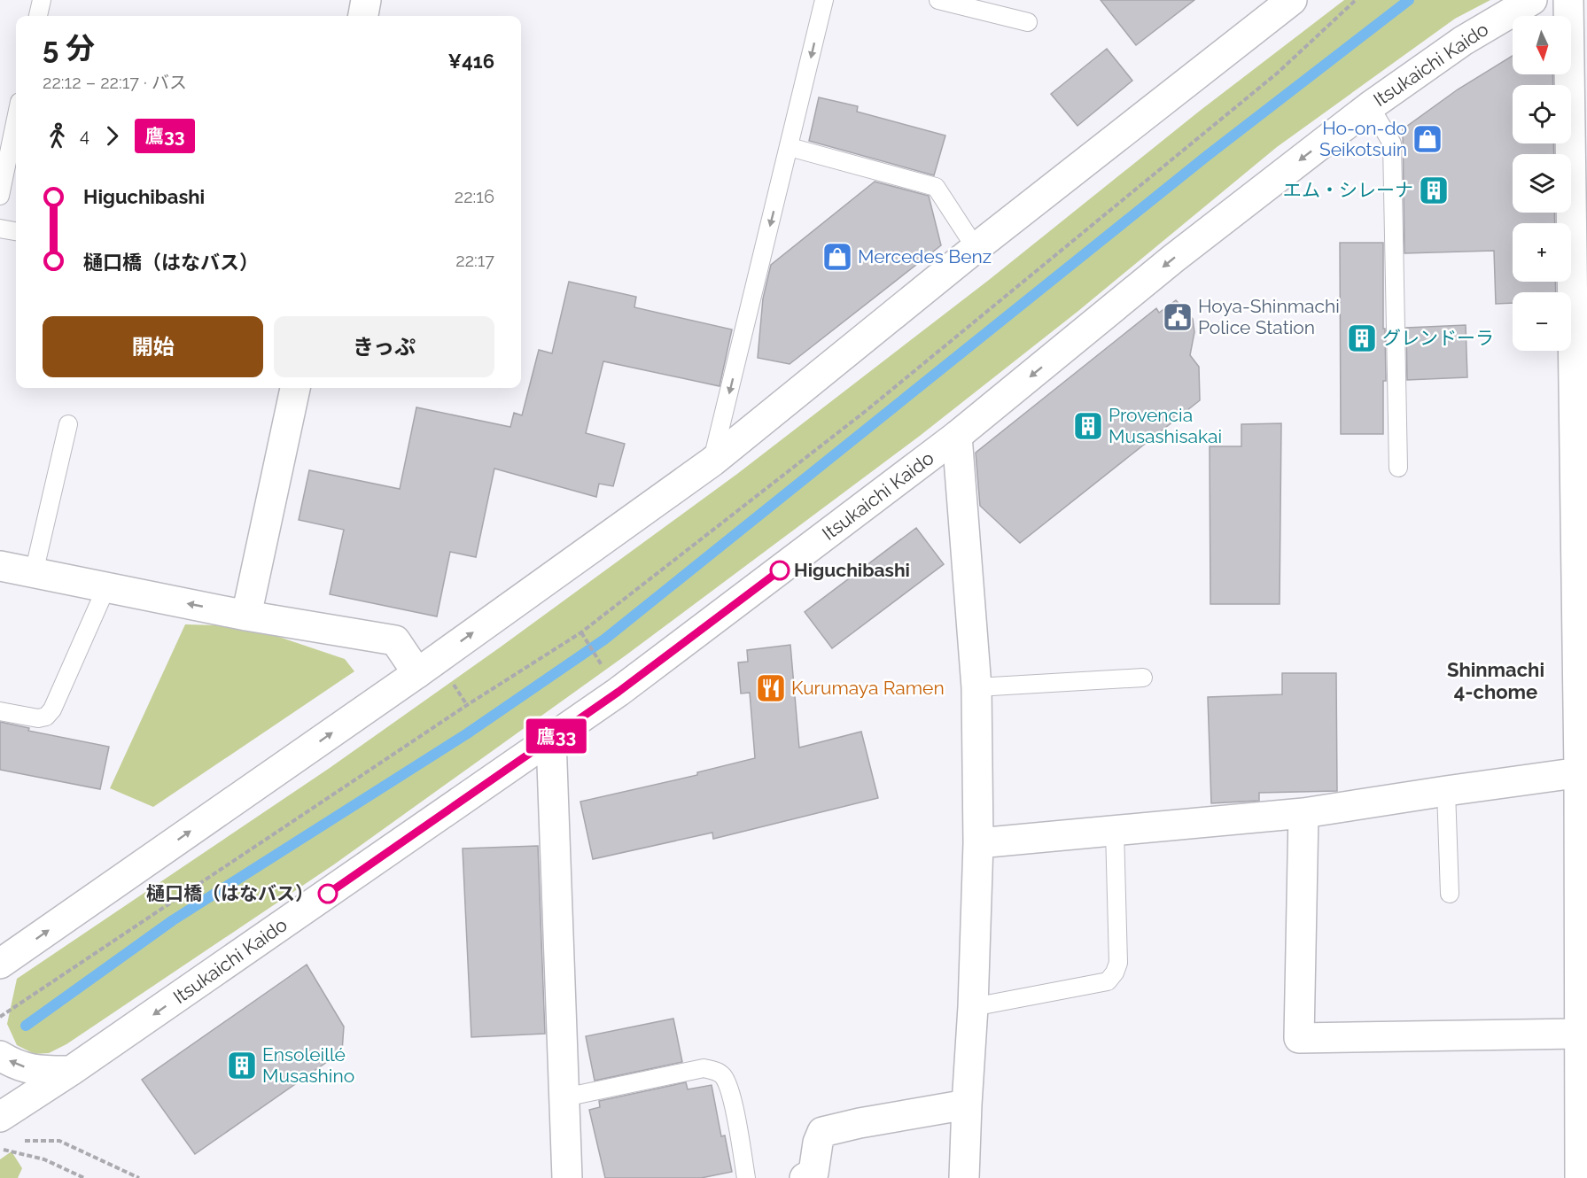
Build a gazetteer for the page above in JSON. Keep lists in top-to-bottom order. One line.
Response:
{"streets":{"street":["Itsukaichi Kaido"]},"districts":["Shinmachi 4-chome"],"places":{"shop":["Ho-on-do Seikotsuin","Mercedes Benz"],"building":["エム・シレーナ","グレンドーラ","Provencia Musashisakai","Ensoleillé Musashino"],"public building":["Hoya-Shinmachi Police Station"],"other":["Higuchibashi","樋口橋（はなバス）"],"restaurant":["Kurumaya Ramen"]},"lines":["bus line 鷹33"],"north":"bottom","page":{"on_map":"鷹33","map_buttons":["+","−"],"heading":["5 分","22:12 – 22:17 · バス","¥416"],"legs":["4","鷹33"],"list":[{"name":"Higuchibashi","value":"22:16"},{"name":"樋口橋（はなバス）","value":"22:17"}],"buttons":["開始","きっぷ"]}}
